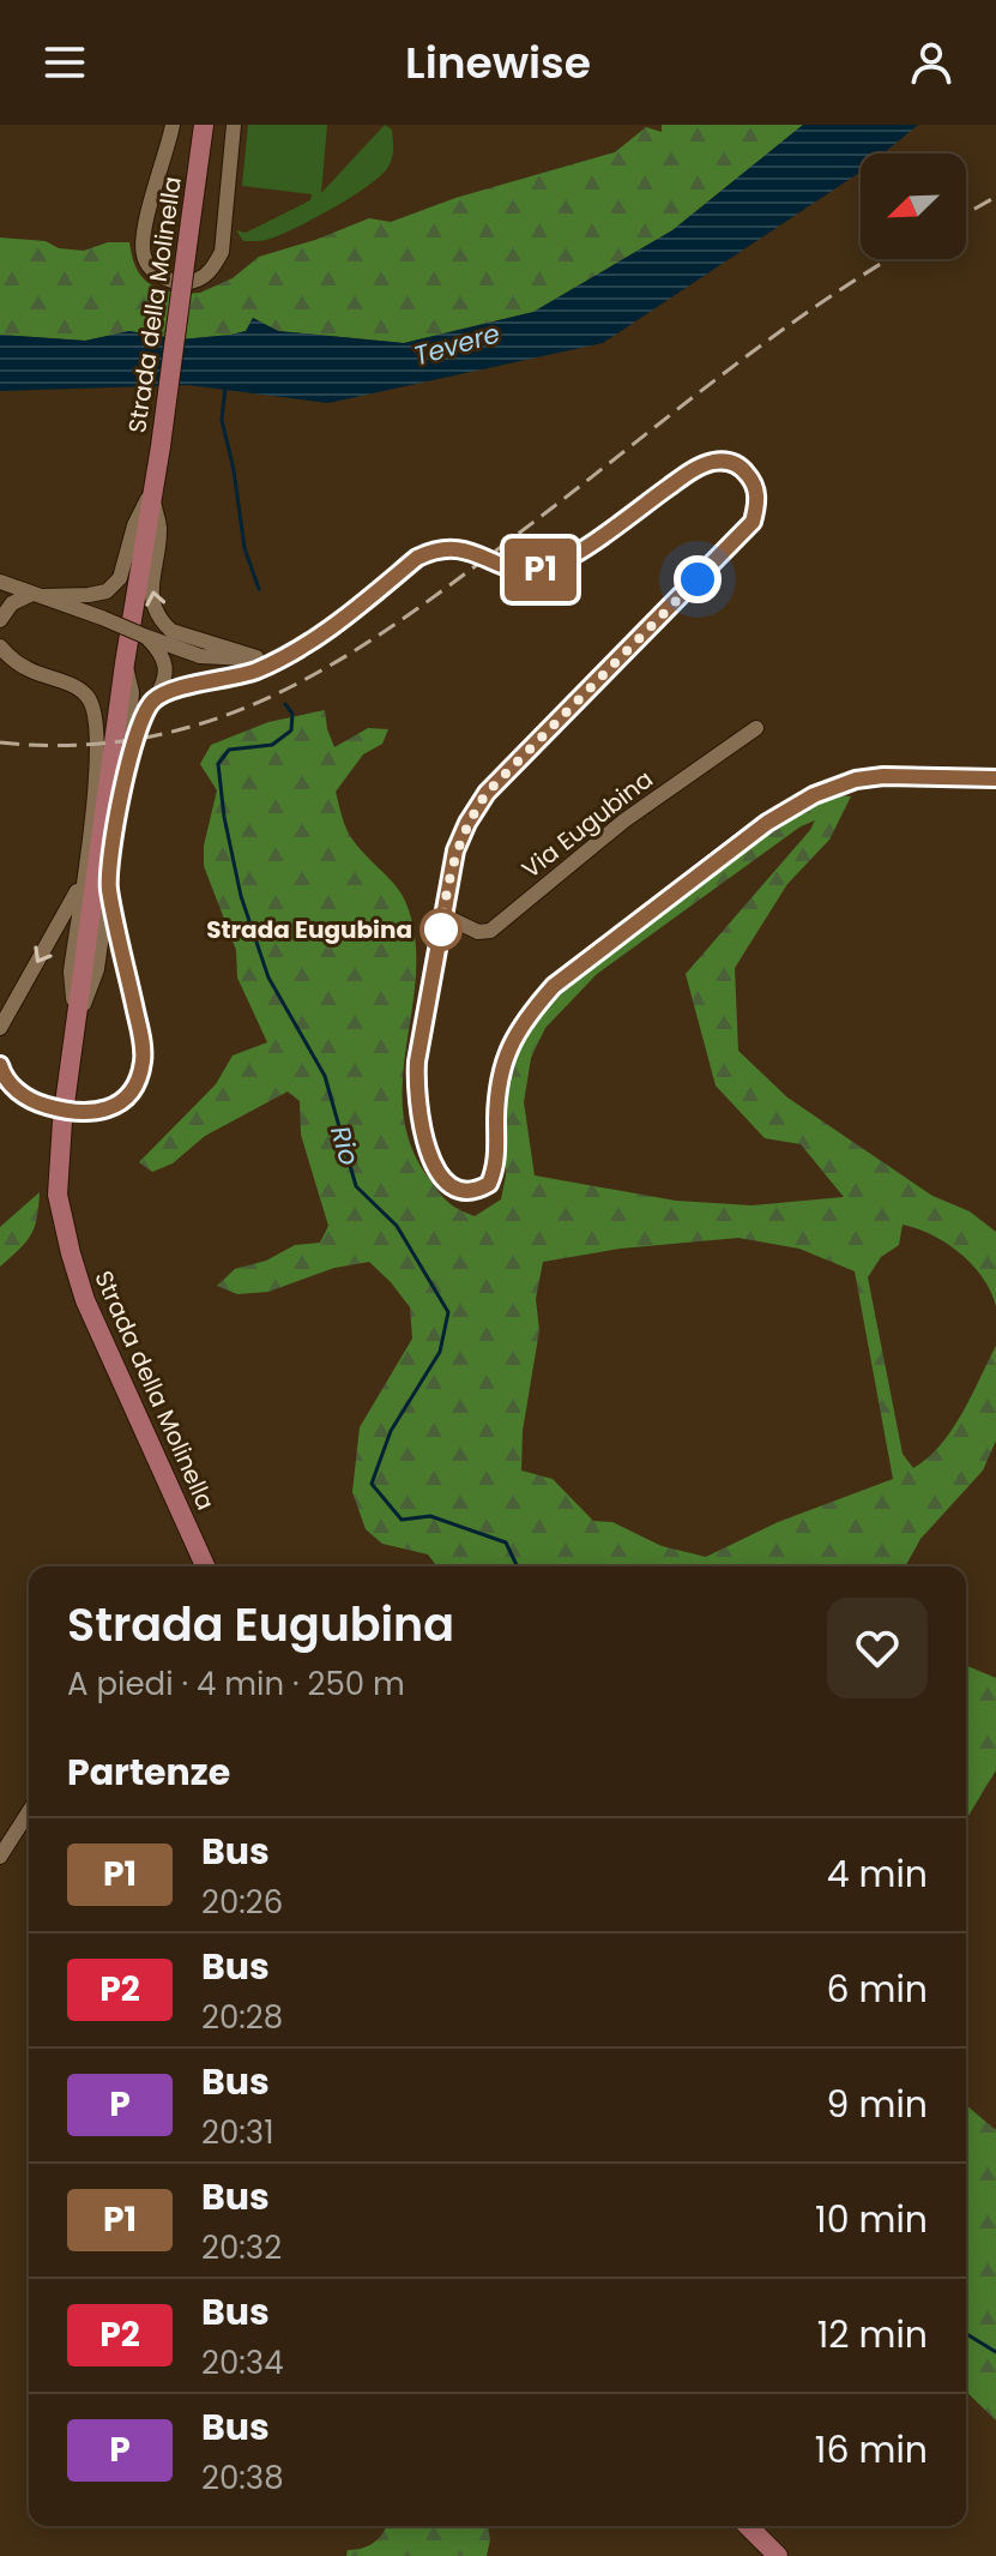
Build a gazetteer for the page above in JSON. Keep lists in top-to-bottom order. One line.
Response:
{"streets":{"main road":["Strada della Molinella"],"street":["Via Eugubina"]},"water":["Tevere","Rio"],"places":["Strada Eugubina"],"lines":["bus line P1"],"north":"bottom left","page":{"header":"Linewise","on_map":"P1","heading":[["Strada Eugubina","A piedi · 4 min · 250 m"],"Partenze"],"list":[{"mark":"P1","name":"Bus","note":"20:26","value":"4 min"},{"mark":"P2","name":"Bus","note":"20:28","value":"6 min"},{"mark":"P","name":"Bus","note":"20:31","value":"9 min"},{"mark":"P1","name":"Bus","note":"20:32","value":"10 min"},{"mark":"P2","name":"Bus","note":"20:34","value":"12 min"},{"mark":"P","name":"Bus","note":"20:38","value":"16 min"}]}}
